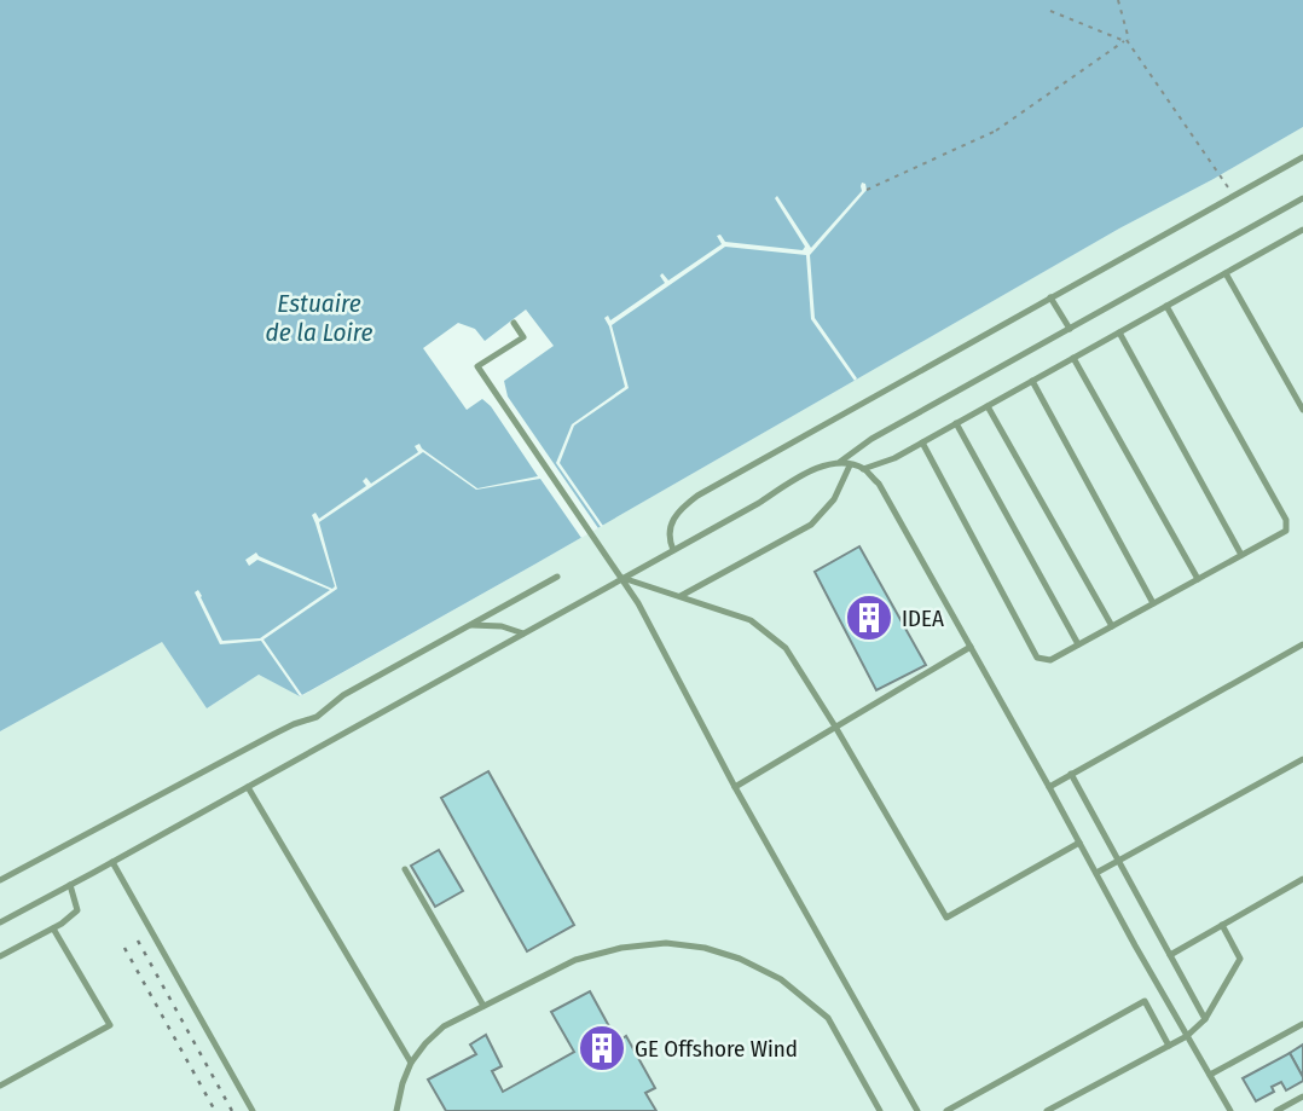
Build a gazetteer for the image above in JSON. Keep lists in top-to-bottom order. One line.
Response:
{"water":["Estuaire de la Loire"],"places":{"building":["IDEA","GE Offshore Wind"]}}
